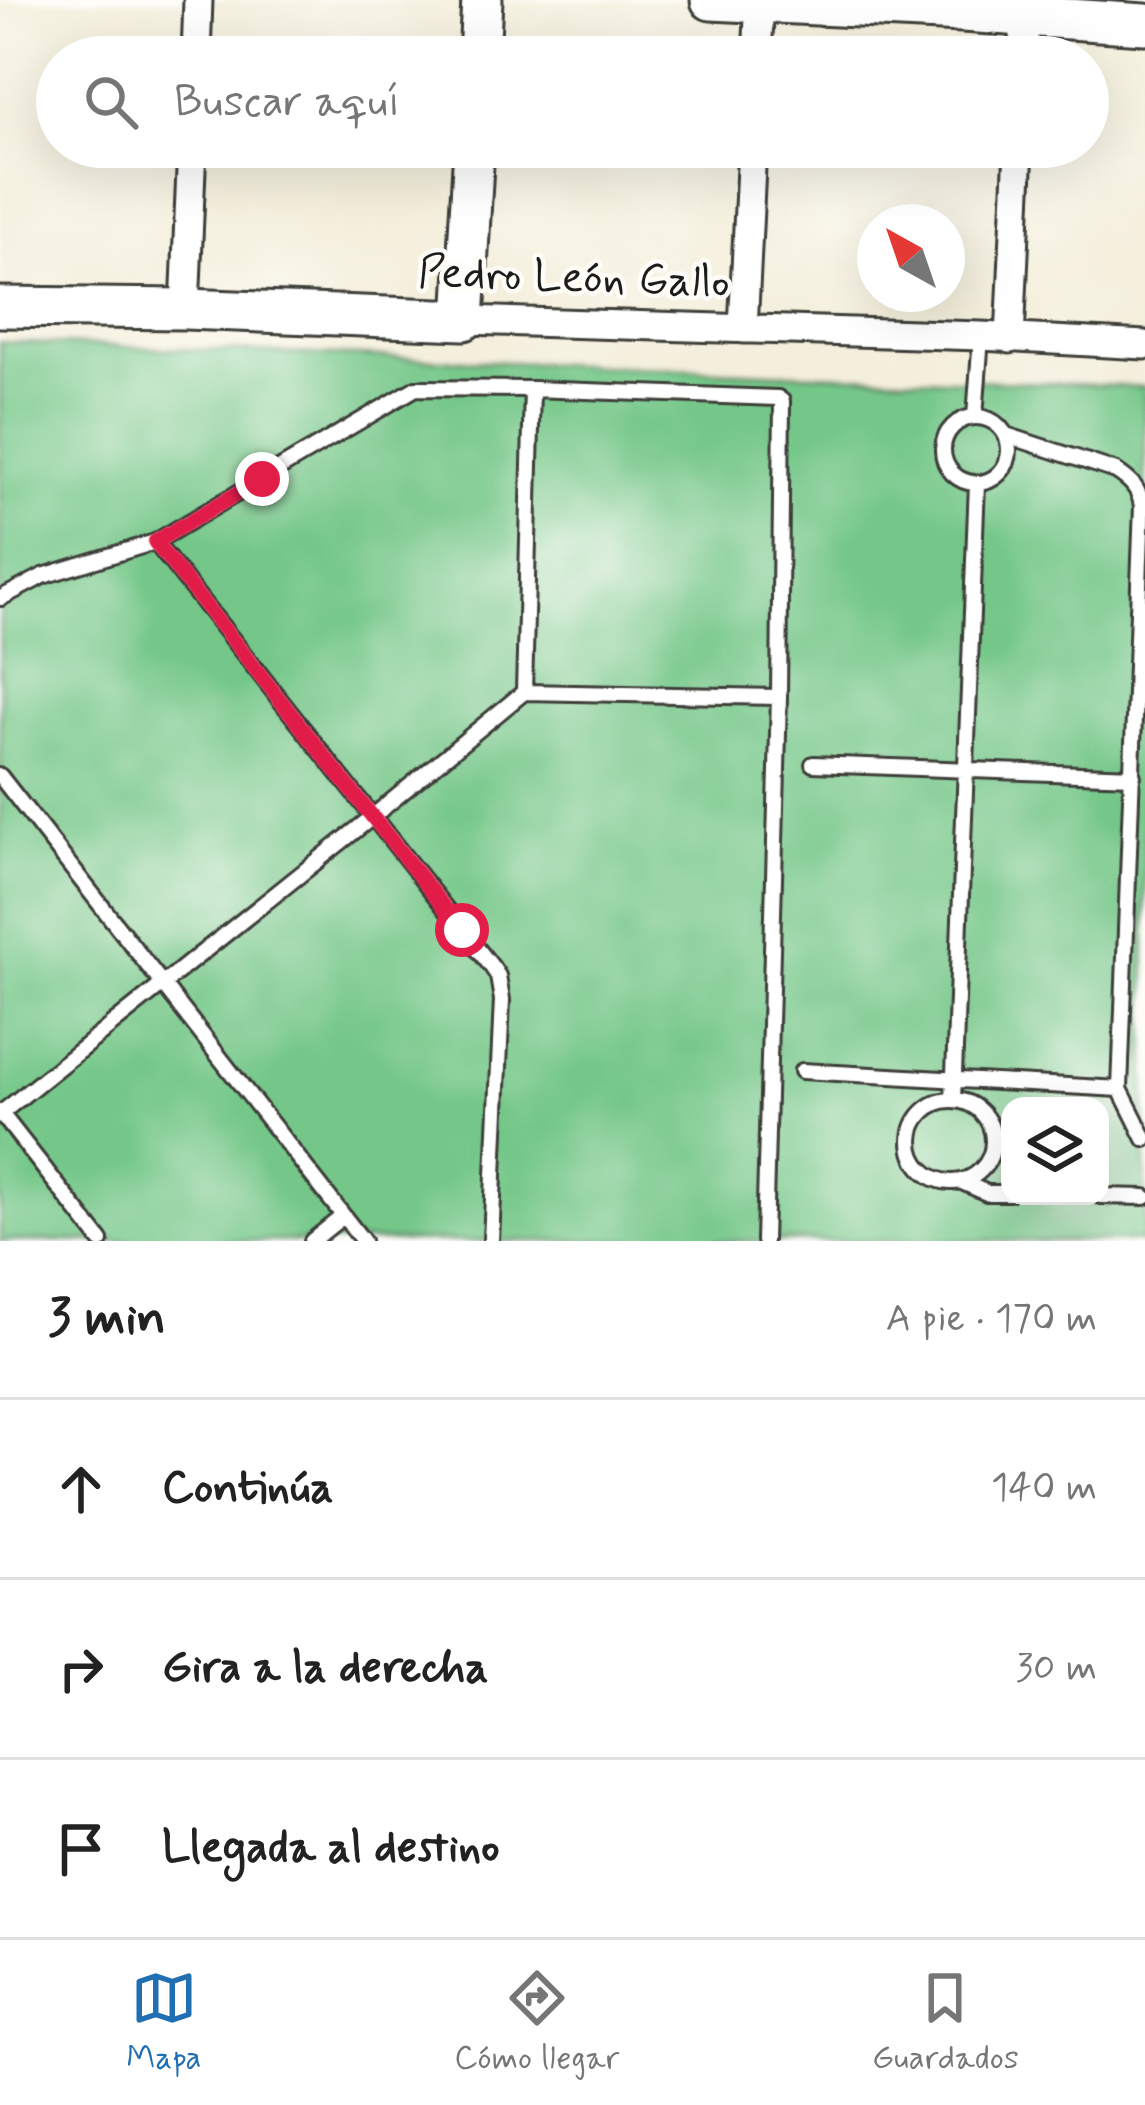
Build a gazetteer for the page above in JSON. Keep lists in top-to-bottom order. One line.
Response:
{"streets":{"street":["Pedro León Gallo"]},"north":"top left","page":{"search":"Buscar aquí","heading":["3 min","A pie · 170 m"],"list":[["Continúa","140 m"],["Gira a la derecha","30 m"],"Llegada al destino"],"nav":["Mapa","Cómo llegar","Guardados"]}}
